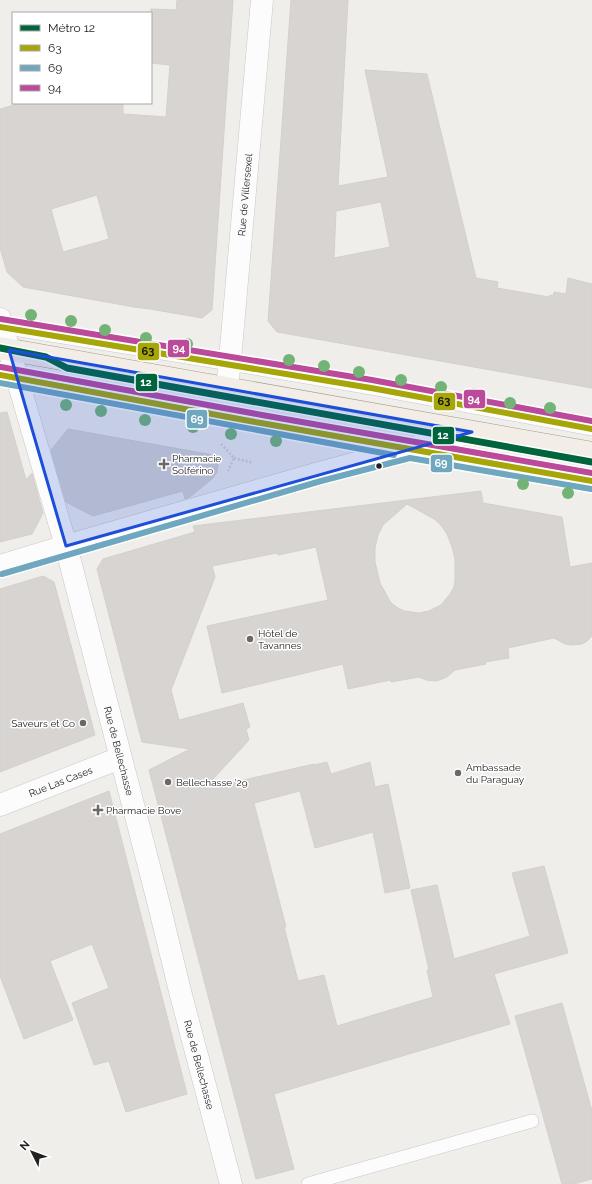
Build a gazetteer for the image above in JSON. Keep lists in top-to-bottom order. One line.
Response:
{"streets":{"street":["Rue de Villersexel","Rue de Bellechasse","Rue Las Cases"]},"crossings":[["Rue de Bellechasse","Rue Las Cases"]],"places":{"health":["Pharmacie Solférino","Pharmacie Bove"],"other":["Hôtel de Tavannes","Saveurs et Co","Ambassade du Paraguay","Bellechasse '29"]},"lines":["transit line 94","transit line 63","metro line 12","transit line 69"],"legend":["Métro 12","63","69","94"],"north":"top left"}
